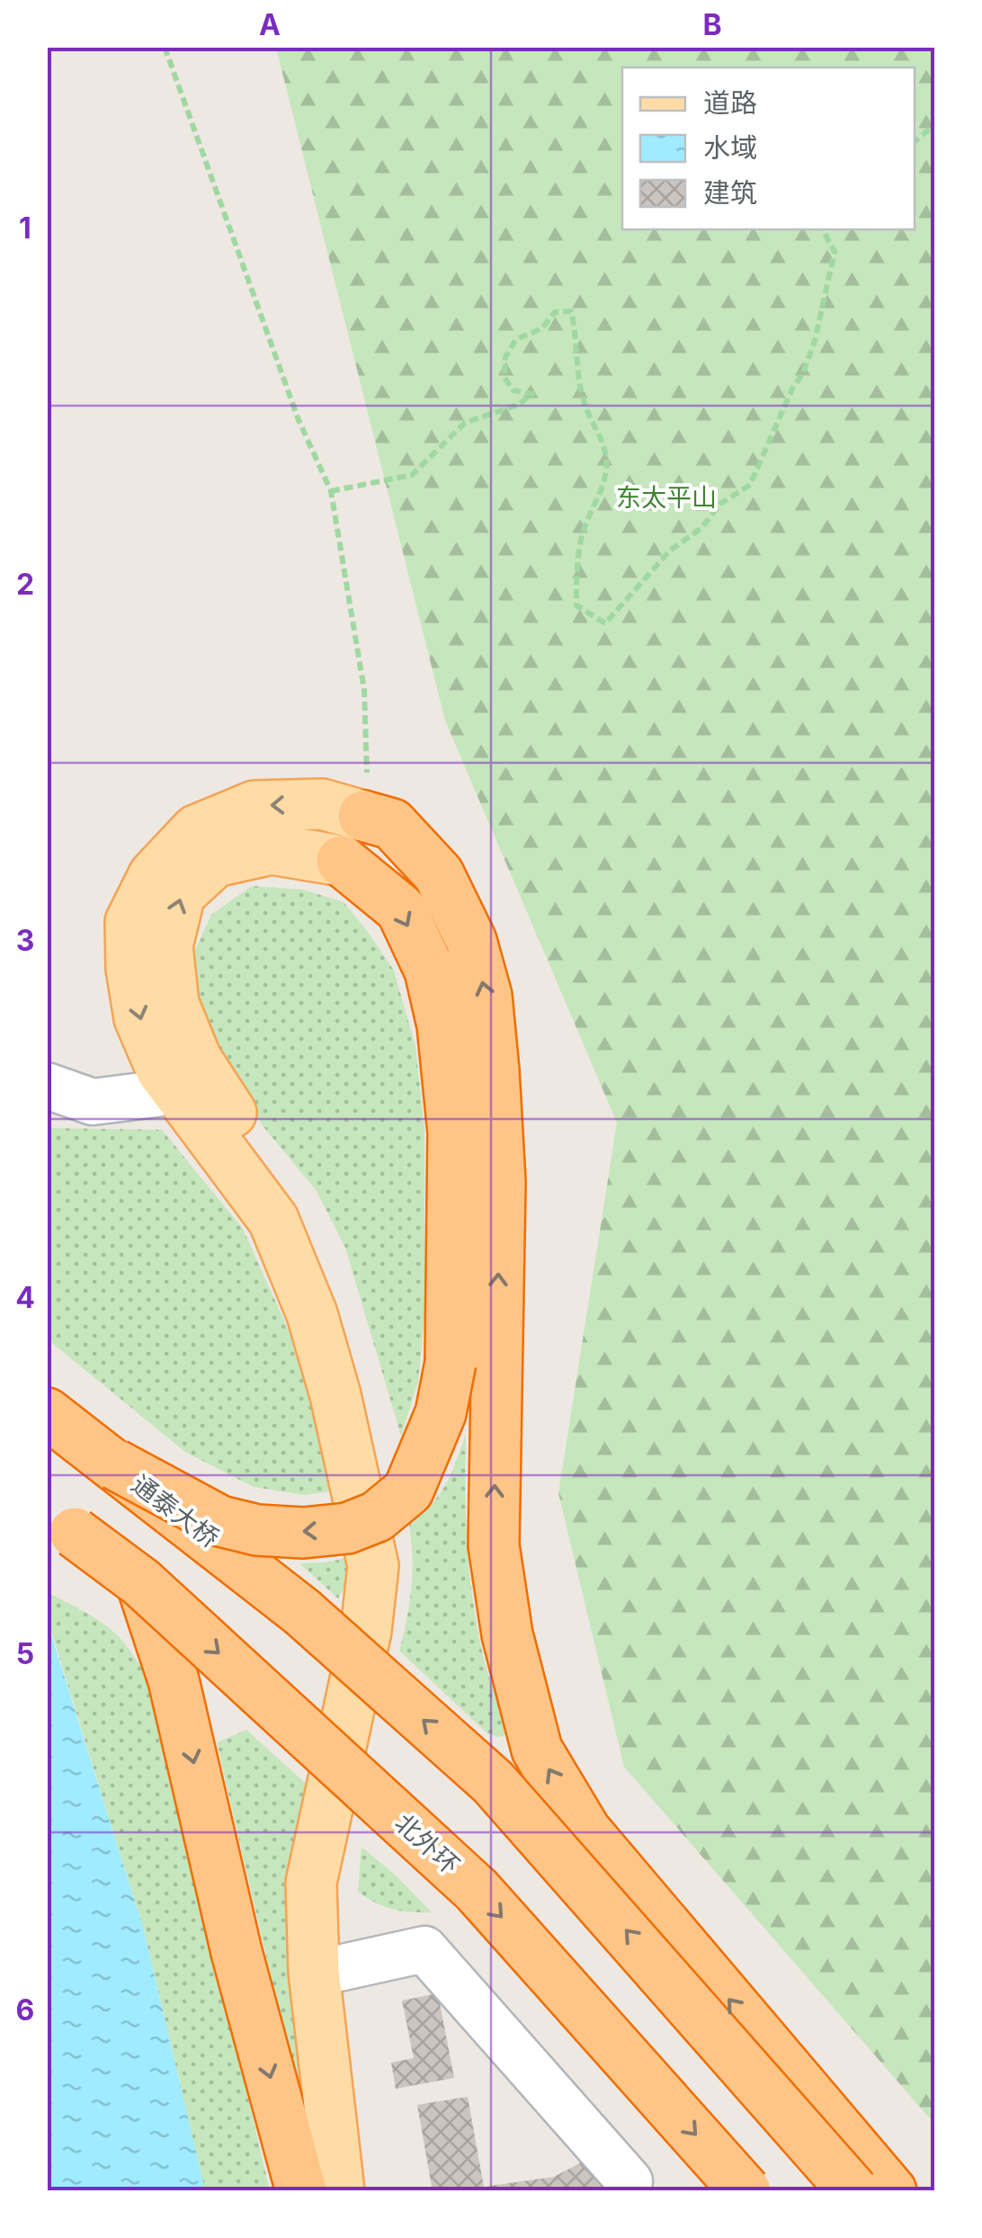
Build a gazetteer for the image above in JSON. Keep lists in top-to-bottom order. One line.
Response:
{"streets":{"highway":["通泰大桥","北外环"]},"parks":["东太平山"],"legend":["道路","水域","建筑"],"grid":{"columns":["A","B"],"rows":["1","2","3","4","5","6"]}}
